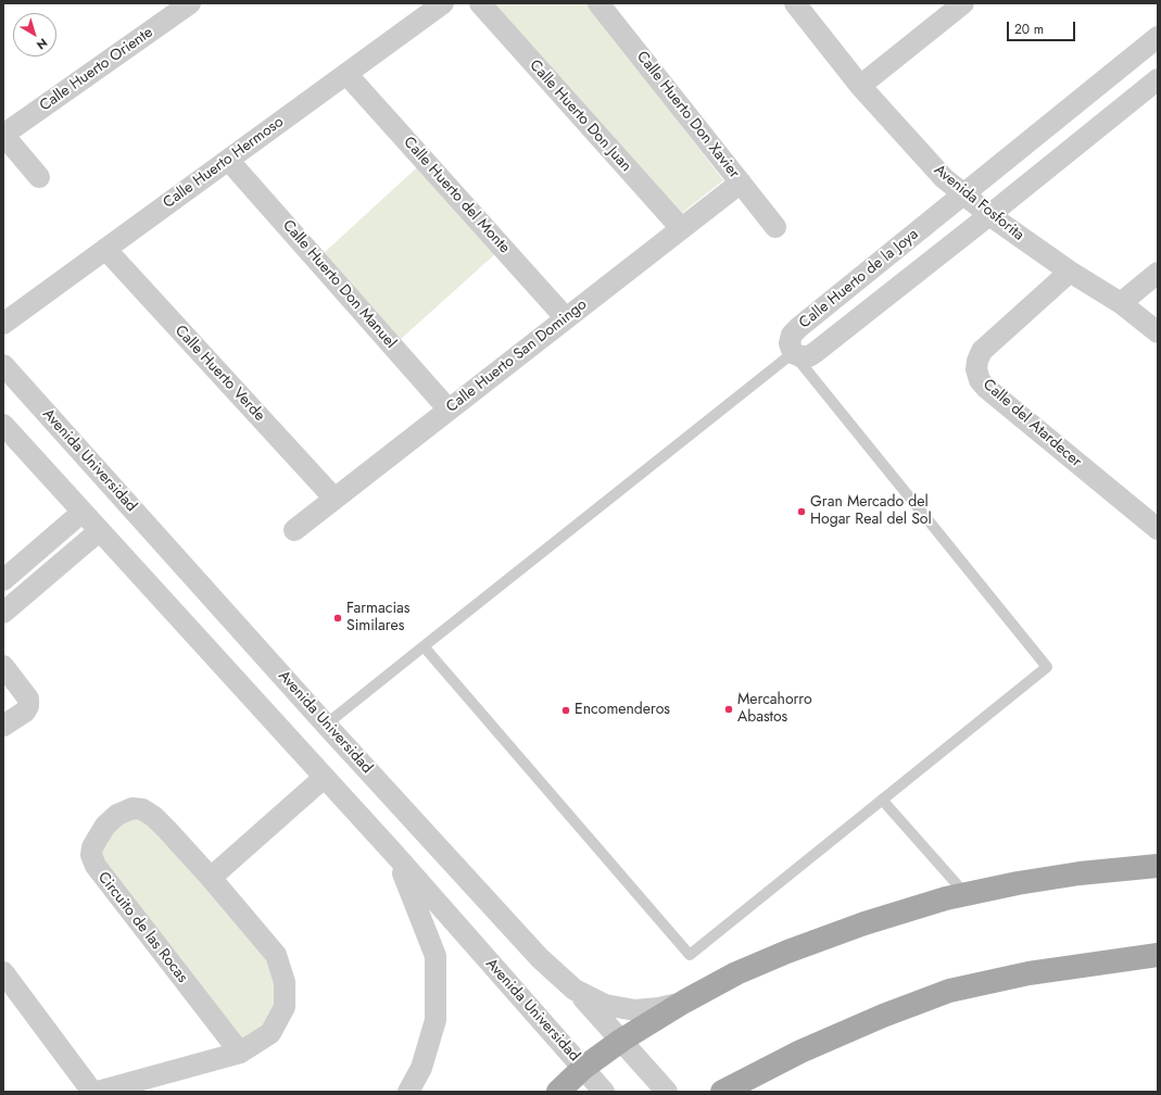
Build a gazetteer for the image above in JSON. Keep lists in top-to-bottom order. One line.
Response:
{"streets":{"street":["Calle Huerto Oriente","Calle Huerto Don Xavier","Calle Huerto Don Juan","Calle Huerto Hermoso","Calle Huerto del Monte","Avenida Fosforita","Calle Huerto de la Joya","Calle Huerto Don Manuel","Calle Huerto San Domingo","Calle Huerto Verde","Calle del Atardecer","Avenida Universidad","Circuito de las Rocas"]},"crossings":[["Calle Huerto Don Xavier","Calle Huerto San Domingo"],["Calle Huerto Don Juan","Calle Huerto San Domingo"],["Calle Huerto Hermoso","Calle Huerto del Monte"],["Calle Huerto Hermoso","Calle Huerto Don Manuel"],["Calle Huerto Hermoso","Calle Huerto Verde"],["Calle Huerto del Monte","Calle Huerto San Domingo"],["Avenida Fosforita","Calle Huerto de la Joya"],["Avenida Fosforita","Calle del Atardecer"],["Calle Huerto Don Manuel","Calle Huerto San Domingo"],["Calle Huerto San Domingo","Calle Huerto Verde"]],"places":["Gran Mercado del Hogar Real del Sol","Farmacias Similares","Mercahorro Abastos","Encomenderos"],"scale_bar":"20 m","north":"bottom right"}
